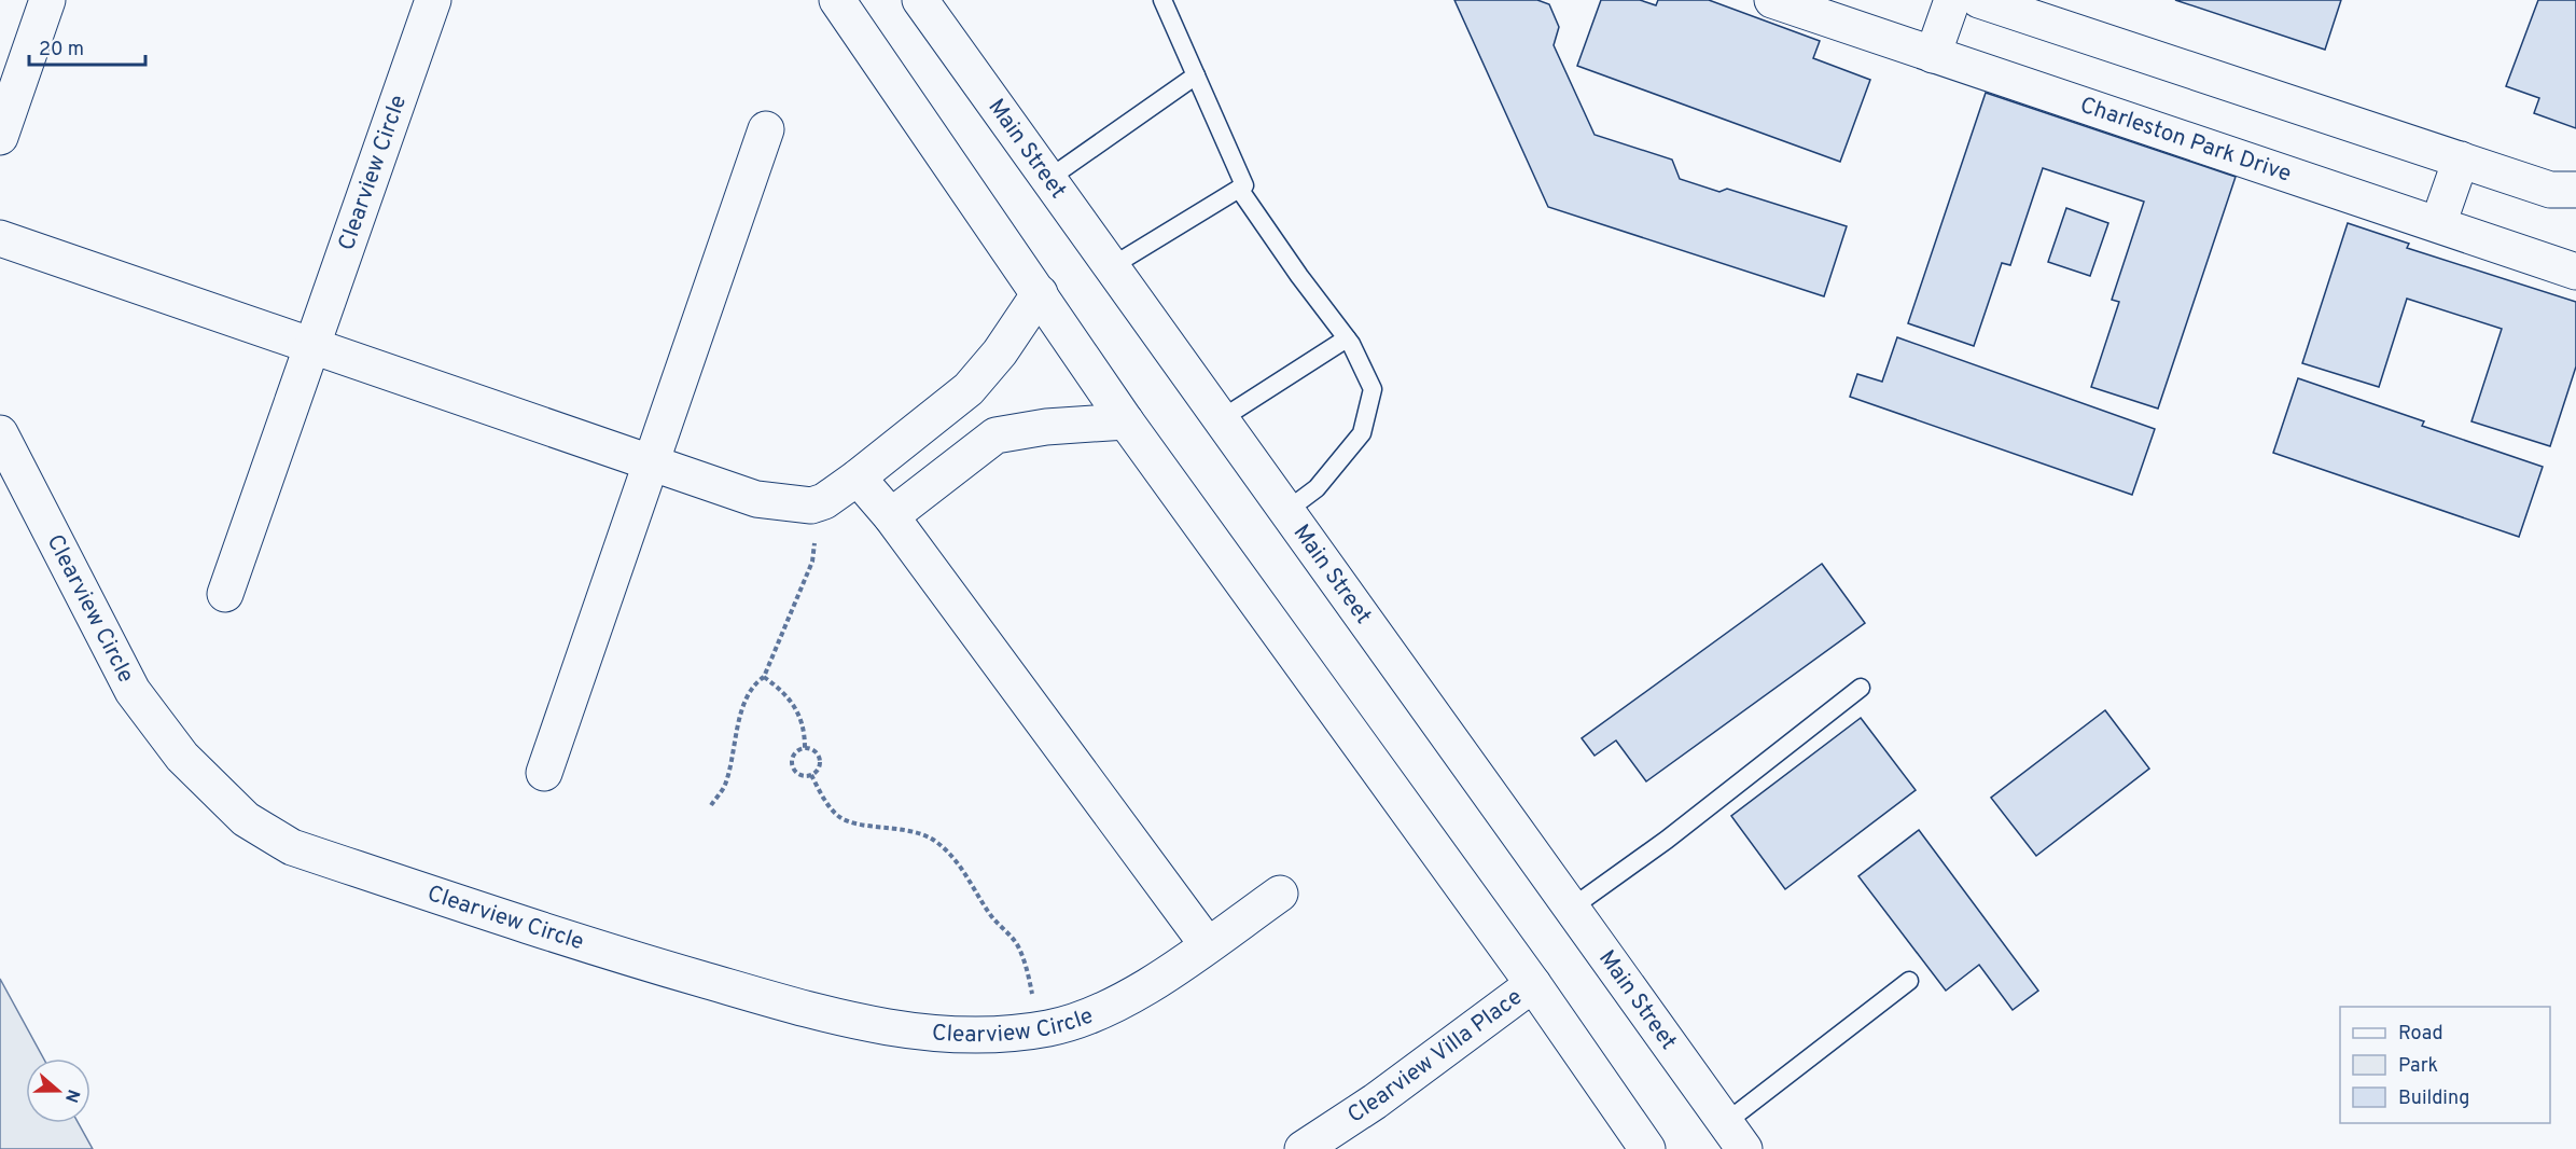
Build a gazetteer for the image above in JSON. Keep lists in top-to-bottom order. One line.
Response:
{"streets":{"main road":["Charleston Park Drive","Main Street","Clearview Circle","Clearview Villa Place"]},"legend":["Road","Park","Building"],"scale_bar":"20 m","north":"right"}
